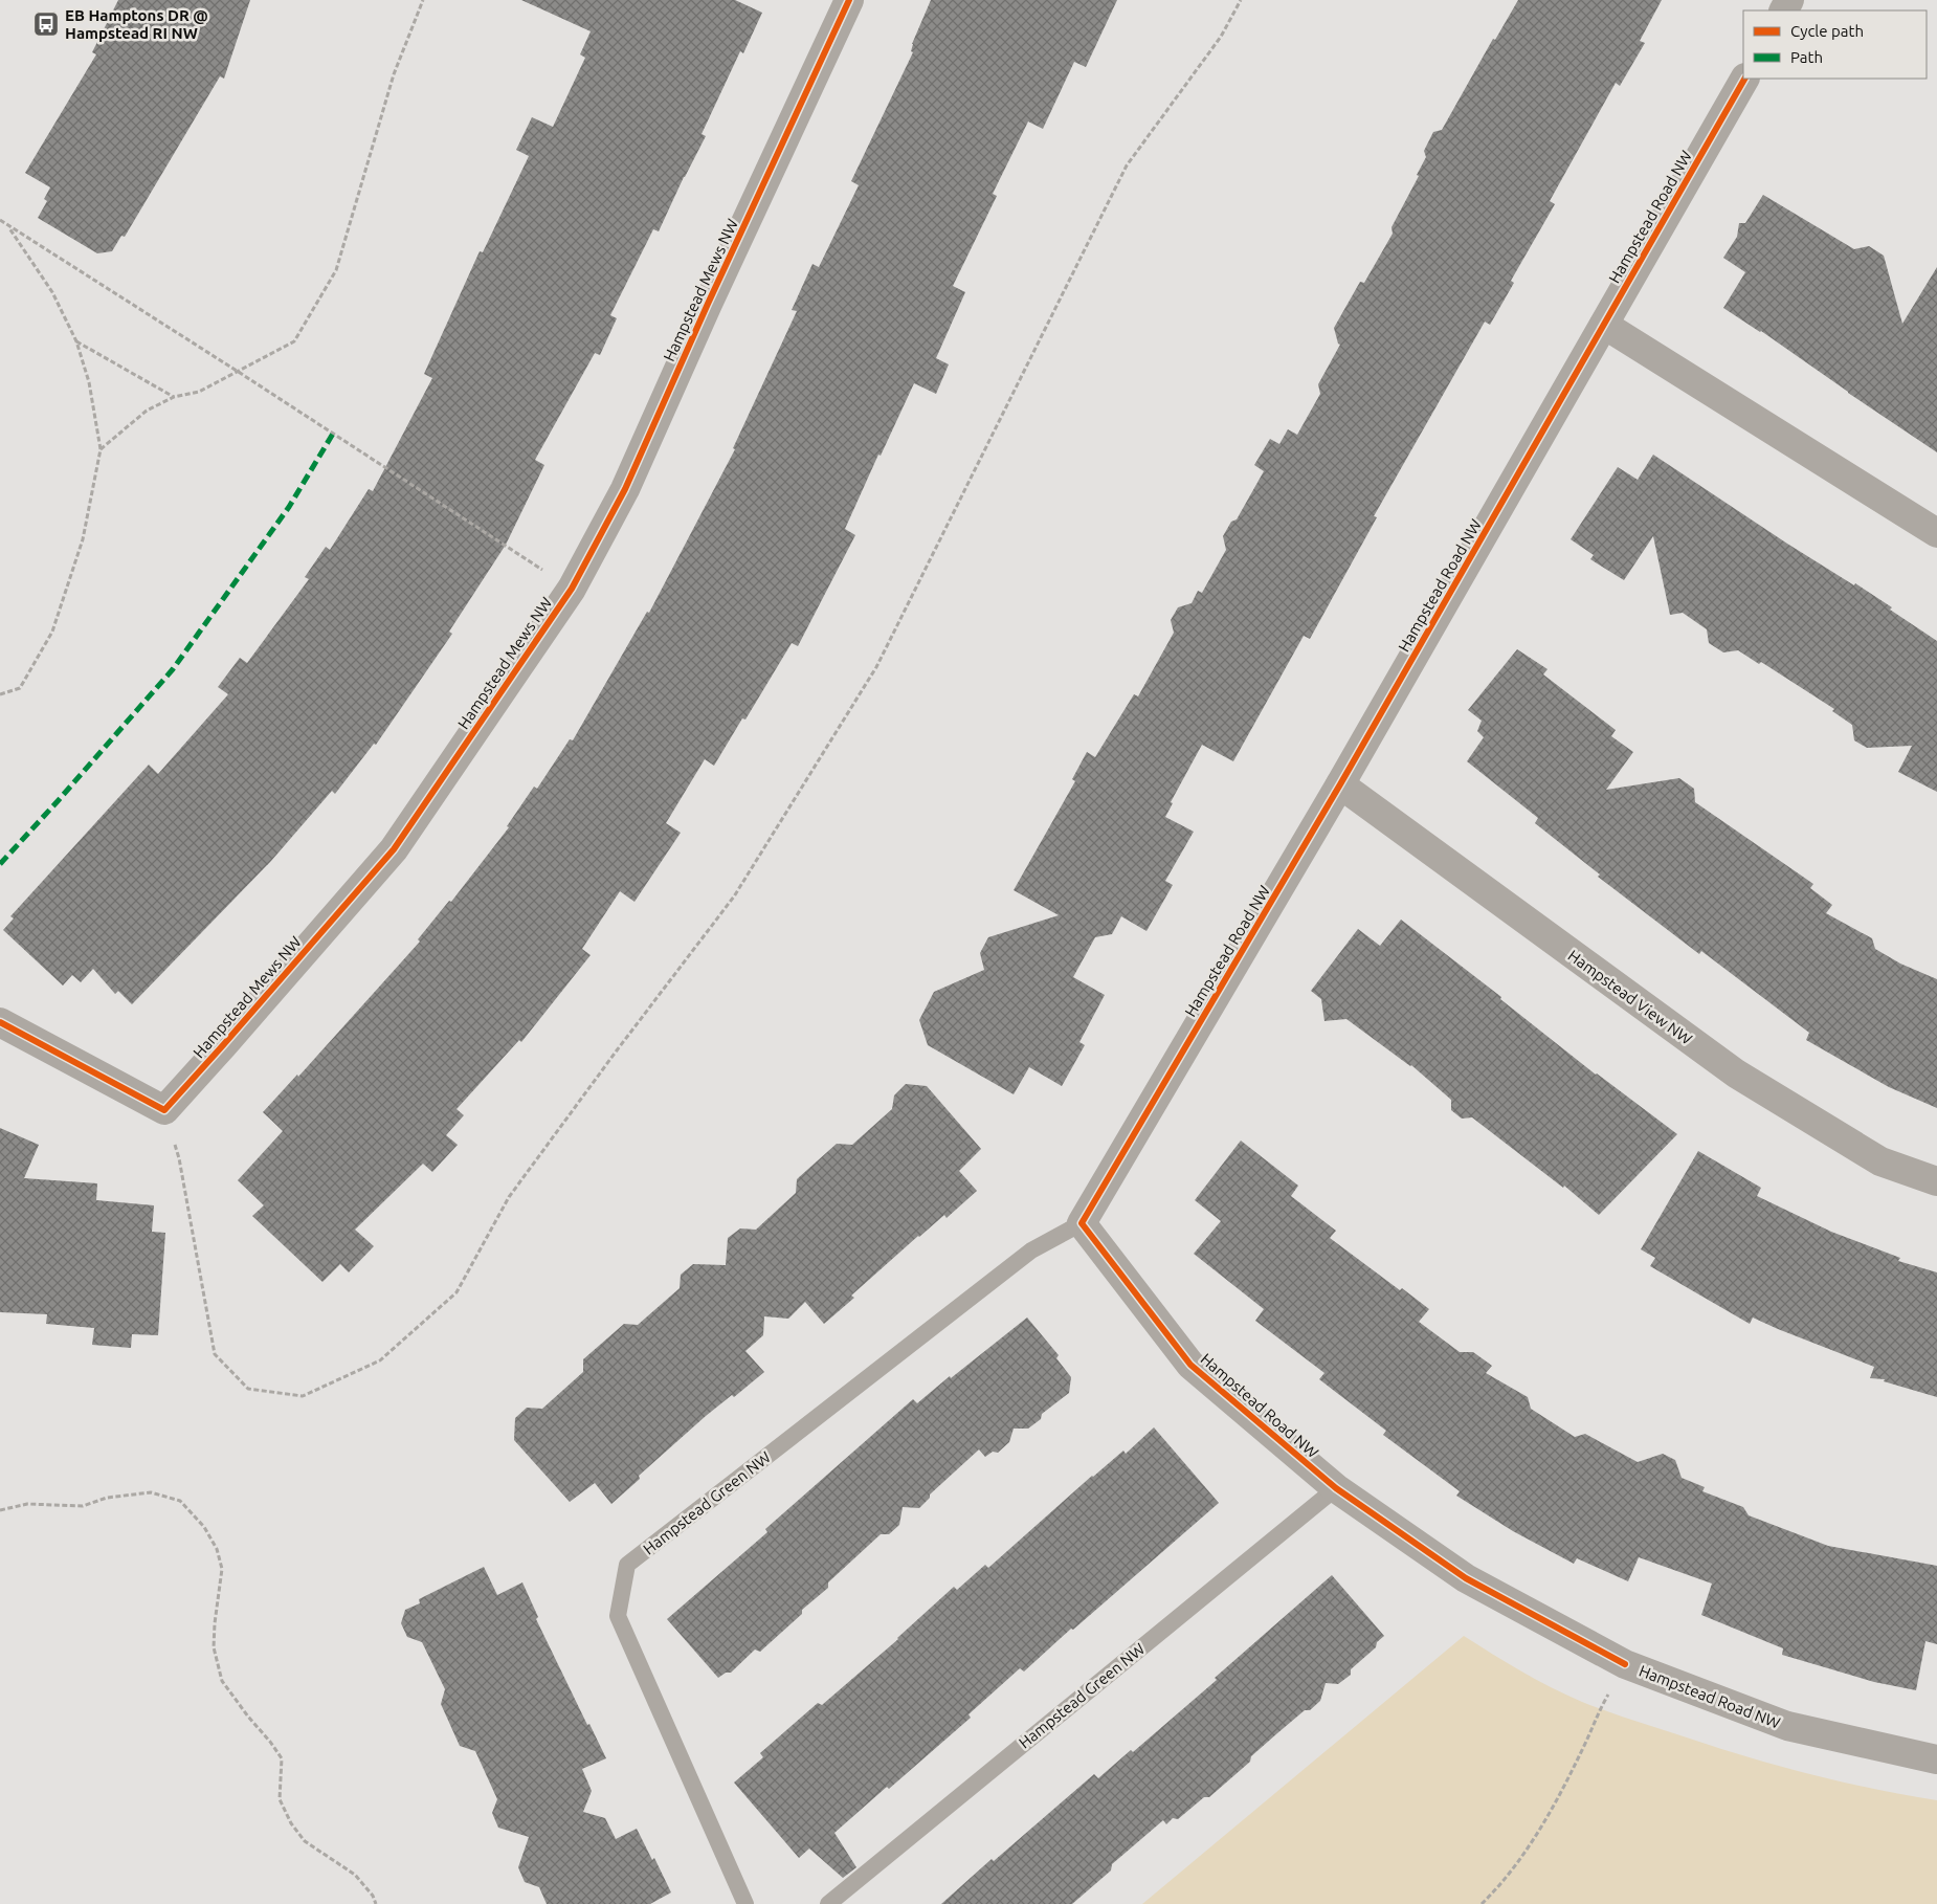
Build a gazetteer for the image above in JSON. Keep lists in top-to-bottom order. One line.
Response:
{"streets":{"street":["Hampstead Road NW","Hampstead Mews NW","Hampstead View NW"],"lane":["Hampstead Green NW"]},"crossings":[["Hampstead Road NW","Hampstead View NW"],["Hampstead Road NW","Hampstead Green NW"]],"places":{"bus stop":["EB Hamptons DR @ Hampstead RI NW"]},"legend":["Cycle path","Path"]}
